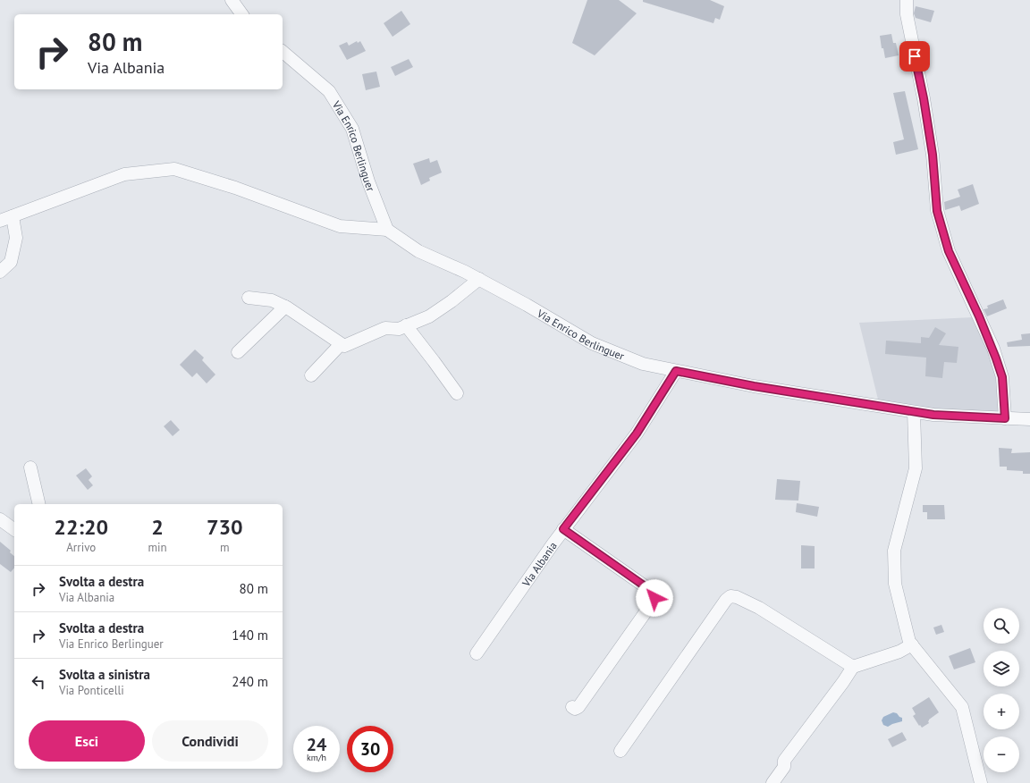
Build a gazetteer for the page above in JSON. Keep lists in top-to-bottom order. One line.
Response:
{"streets":{"street":["Via Enrico Berlinguer","Via Albania"]},"crossings":[["Via Enrico Berlinguer","Via Albania"]],"page":{"turn":["80 m","Via Albania"],"eta":["22:20","Arrivo","2","min","730","m"],"list":[{"name":"Svolta a destra","note":"Via Albania","value":"80 m"},{"name":"Svolta a destra","note":"Via Enrico Berlinguer","value":"140 m"},{"name":"Svolta a sinistra","note":"Via Ponticelli","value":"240 m"}],"map_buttons":["+","−"],"buttons":["Esci","Condividi"],"speed":"24 km/h","limit":"30"}}
